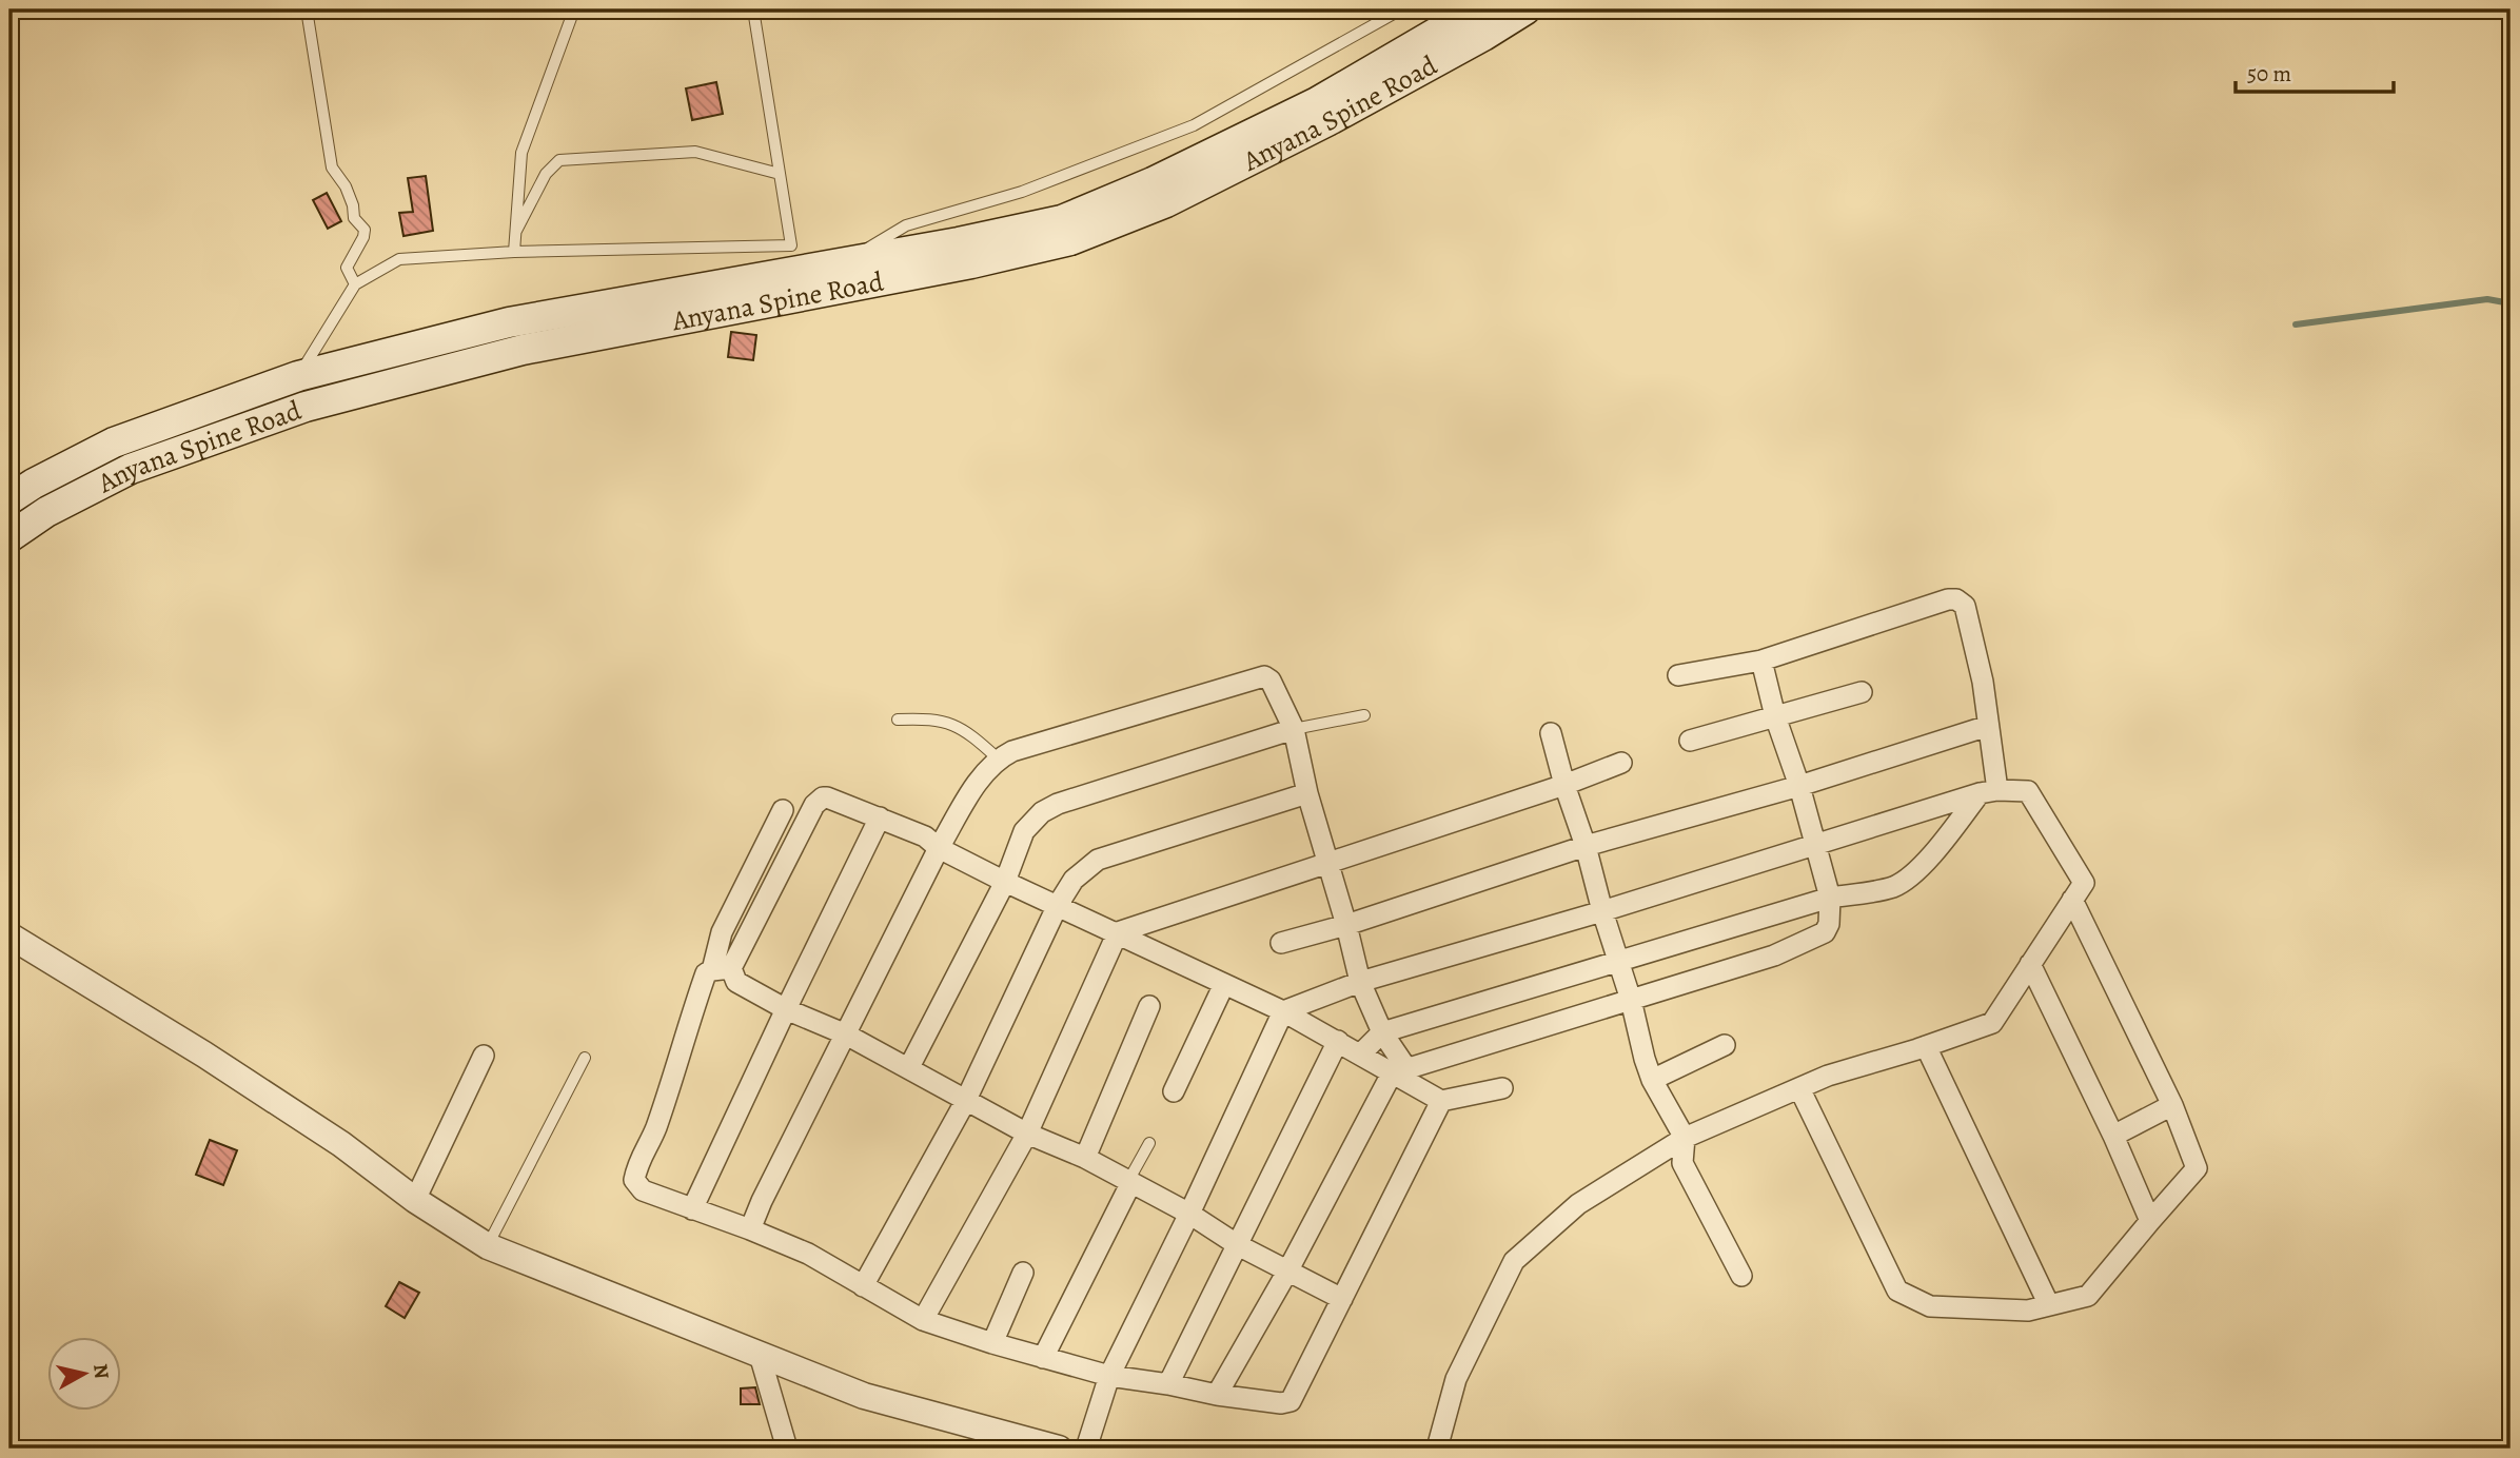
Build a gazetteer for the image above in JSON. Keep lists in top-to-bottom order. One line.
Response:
{"streets":{"main road":["Anyana Spine Road"]},"scale_bar":"50 m","north":"right"}
